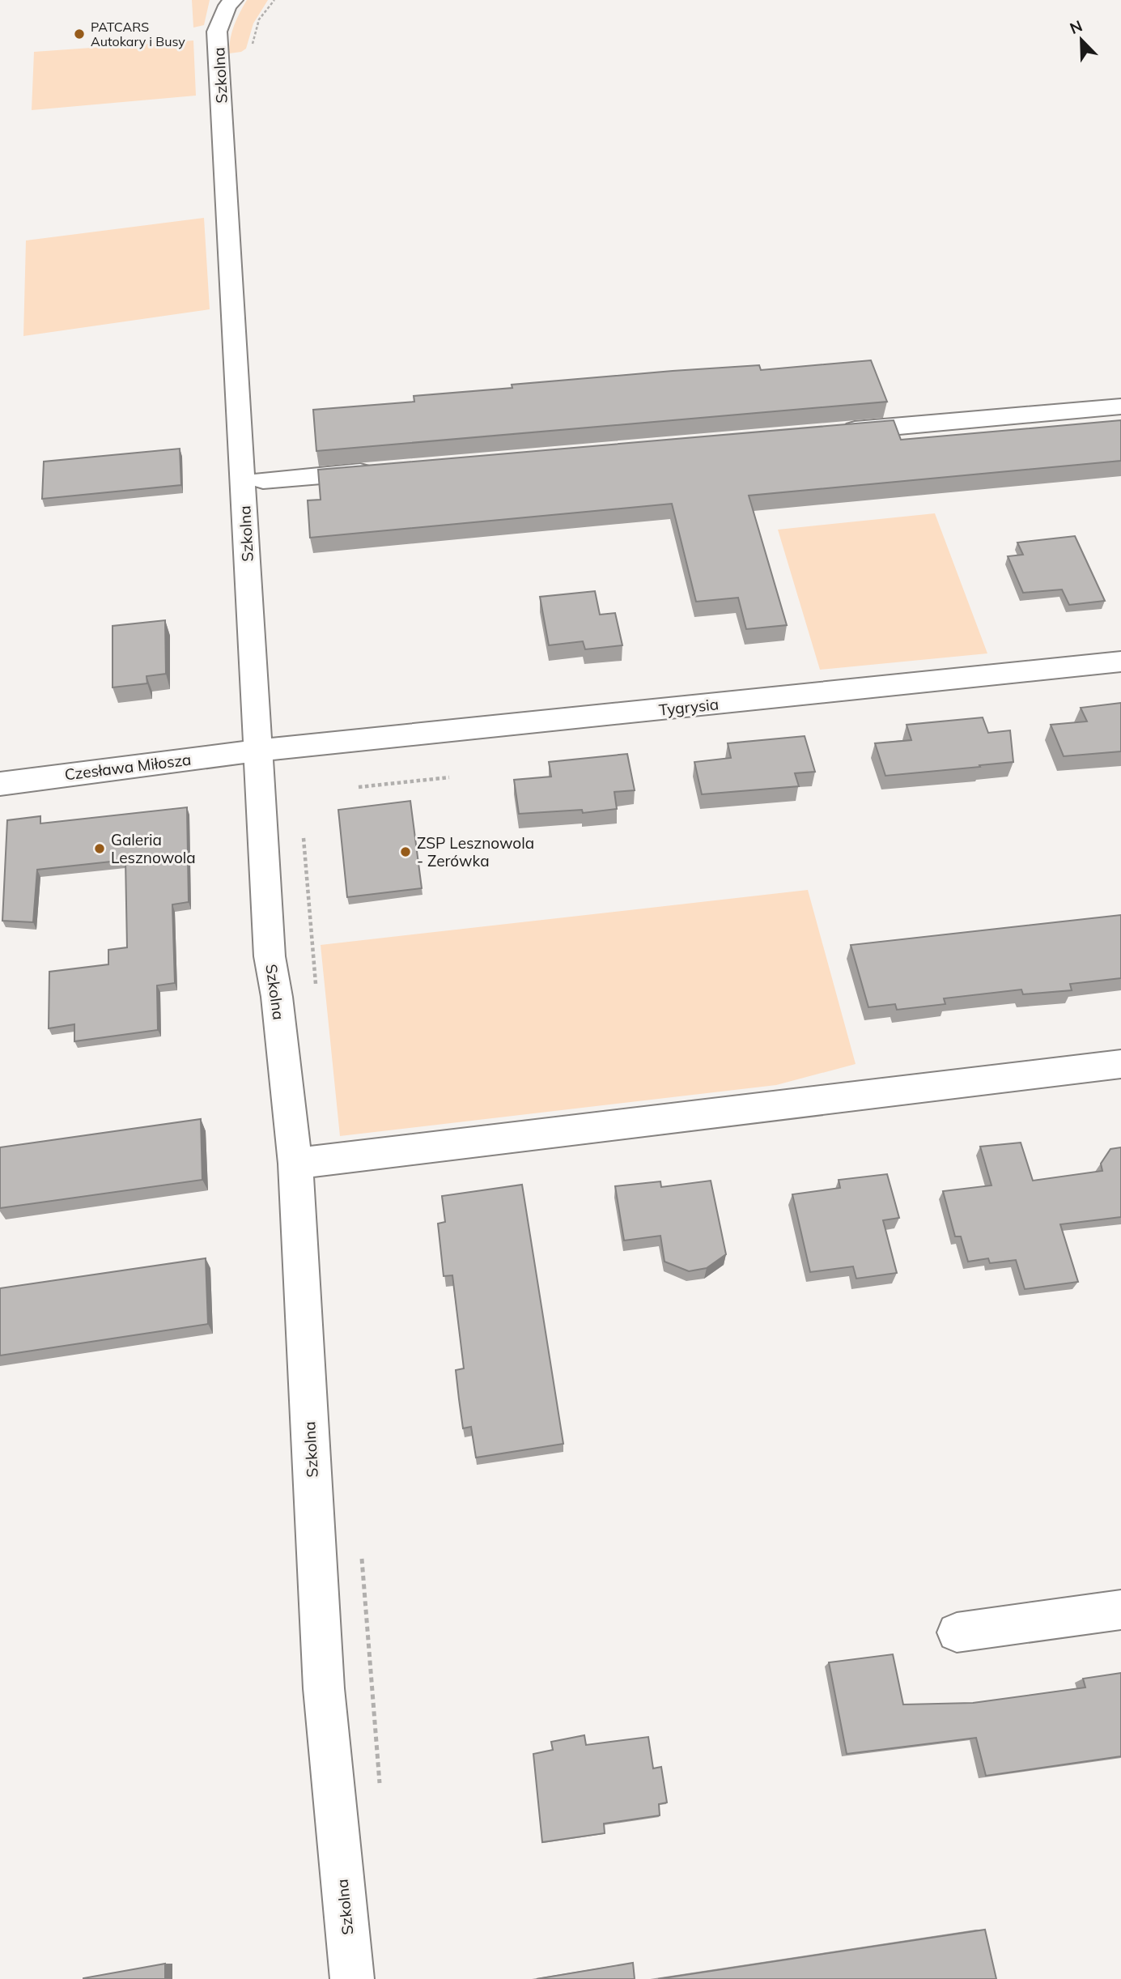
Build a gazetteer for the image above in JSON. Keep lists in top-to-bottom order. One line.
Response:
{"streets":{"street":["Szkolna","Tygrysia","Czesława Miłosza"]},"crossings":[["Szkolna","Tygrysia"],["Szkolna","Czesława Miłosza"],["Tygrysia","Czesława Miłosza"]],"places":["PATCARS Autokary i Busy","Galeria Lesznowola","ZSP Lesznowola - Zerówka"],"north":"top left"}
